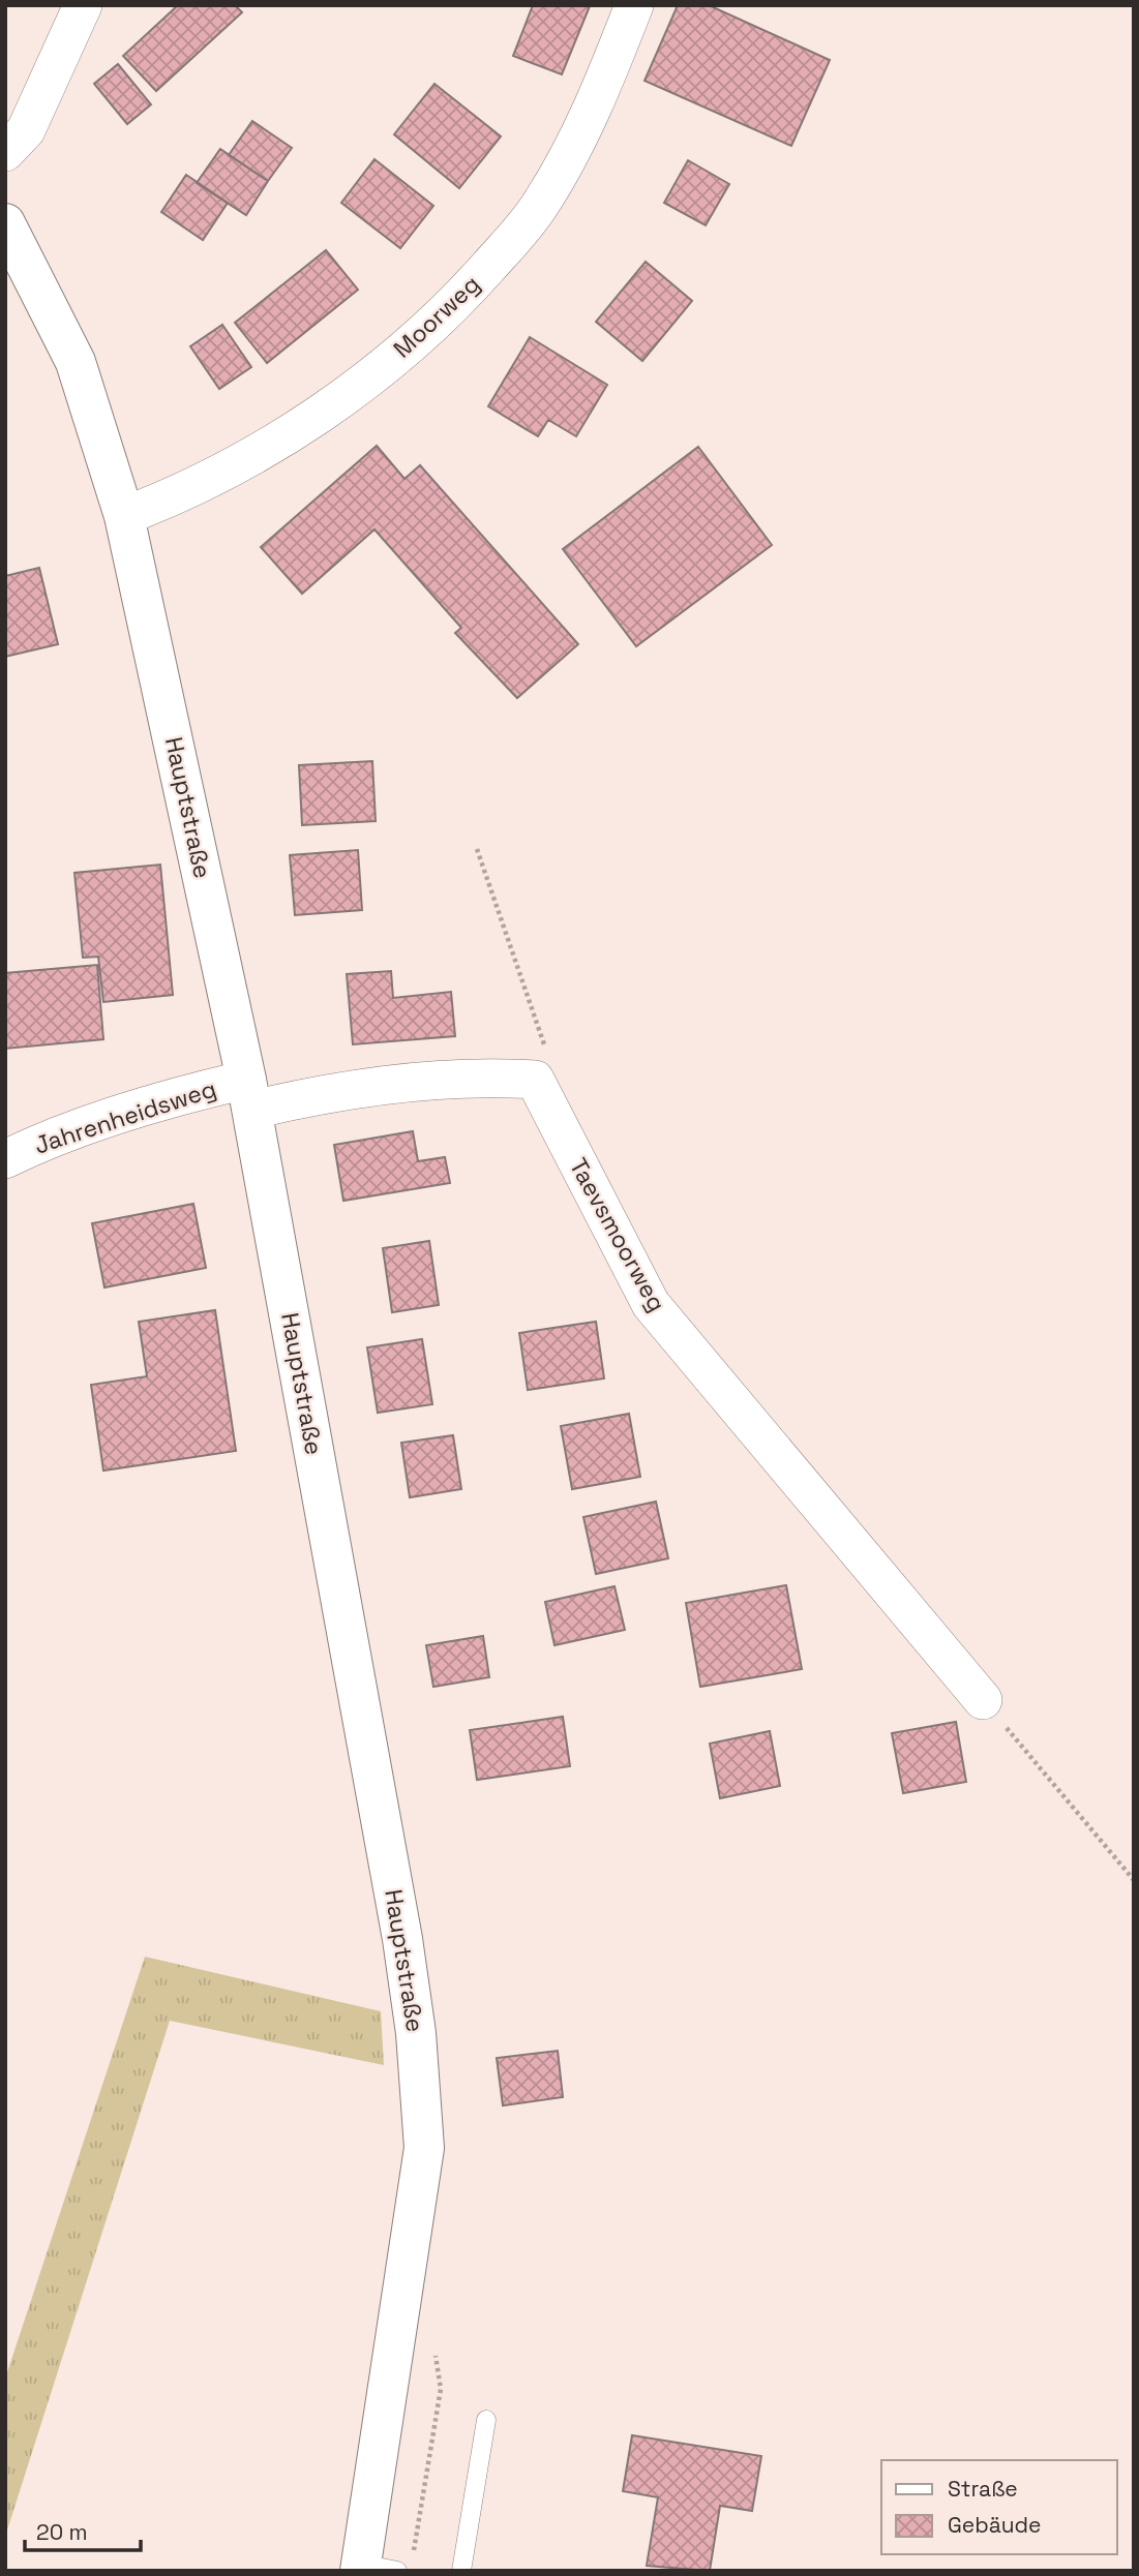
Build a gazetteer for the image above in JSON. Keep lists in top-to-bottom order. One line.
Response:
{"streets":{"main road":["Hauptstraße"],"street":["Moorweg","Jahrenheidsweg","Taevsmoorweg"]},"crossings":[["Moorweg","Hauptstraße"],["Hauptstraße","Jahrenheidsweg"]],"legend":["Straße","Gebäude"],"scale_bar":"20 m"}
